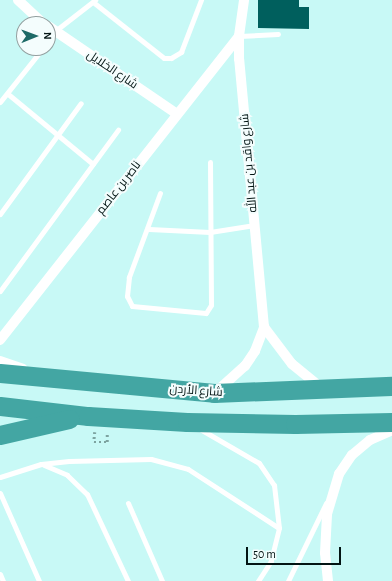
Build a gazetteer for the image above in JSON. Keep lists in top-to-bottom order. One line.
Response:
{"streets":{"highway":["شارع الأردن"],"street":["شارع الخلايل","شارع واقد بن عبد الله","ناصر بن عاصم"]},"crossings":[["شارع الخلايل","ناصر بن عاصم"],["شارع واقد بن عبد الله","ناصر بن عاصم"],["شارع واقد بن عبد الله","شارع الأردن"]],"scale_bar":"50 m","north":"right"}
